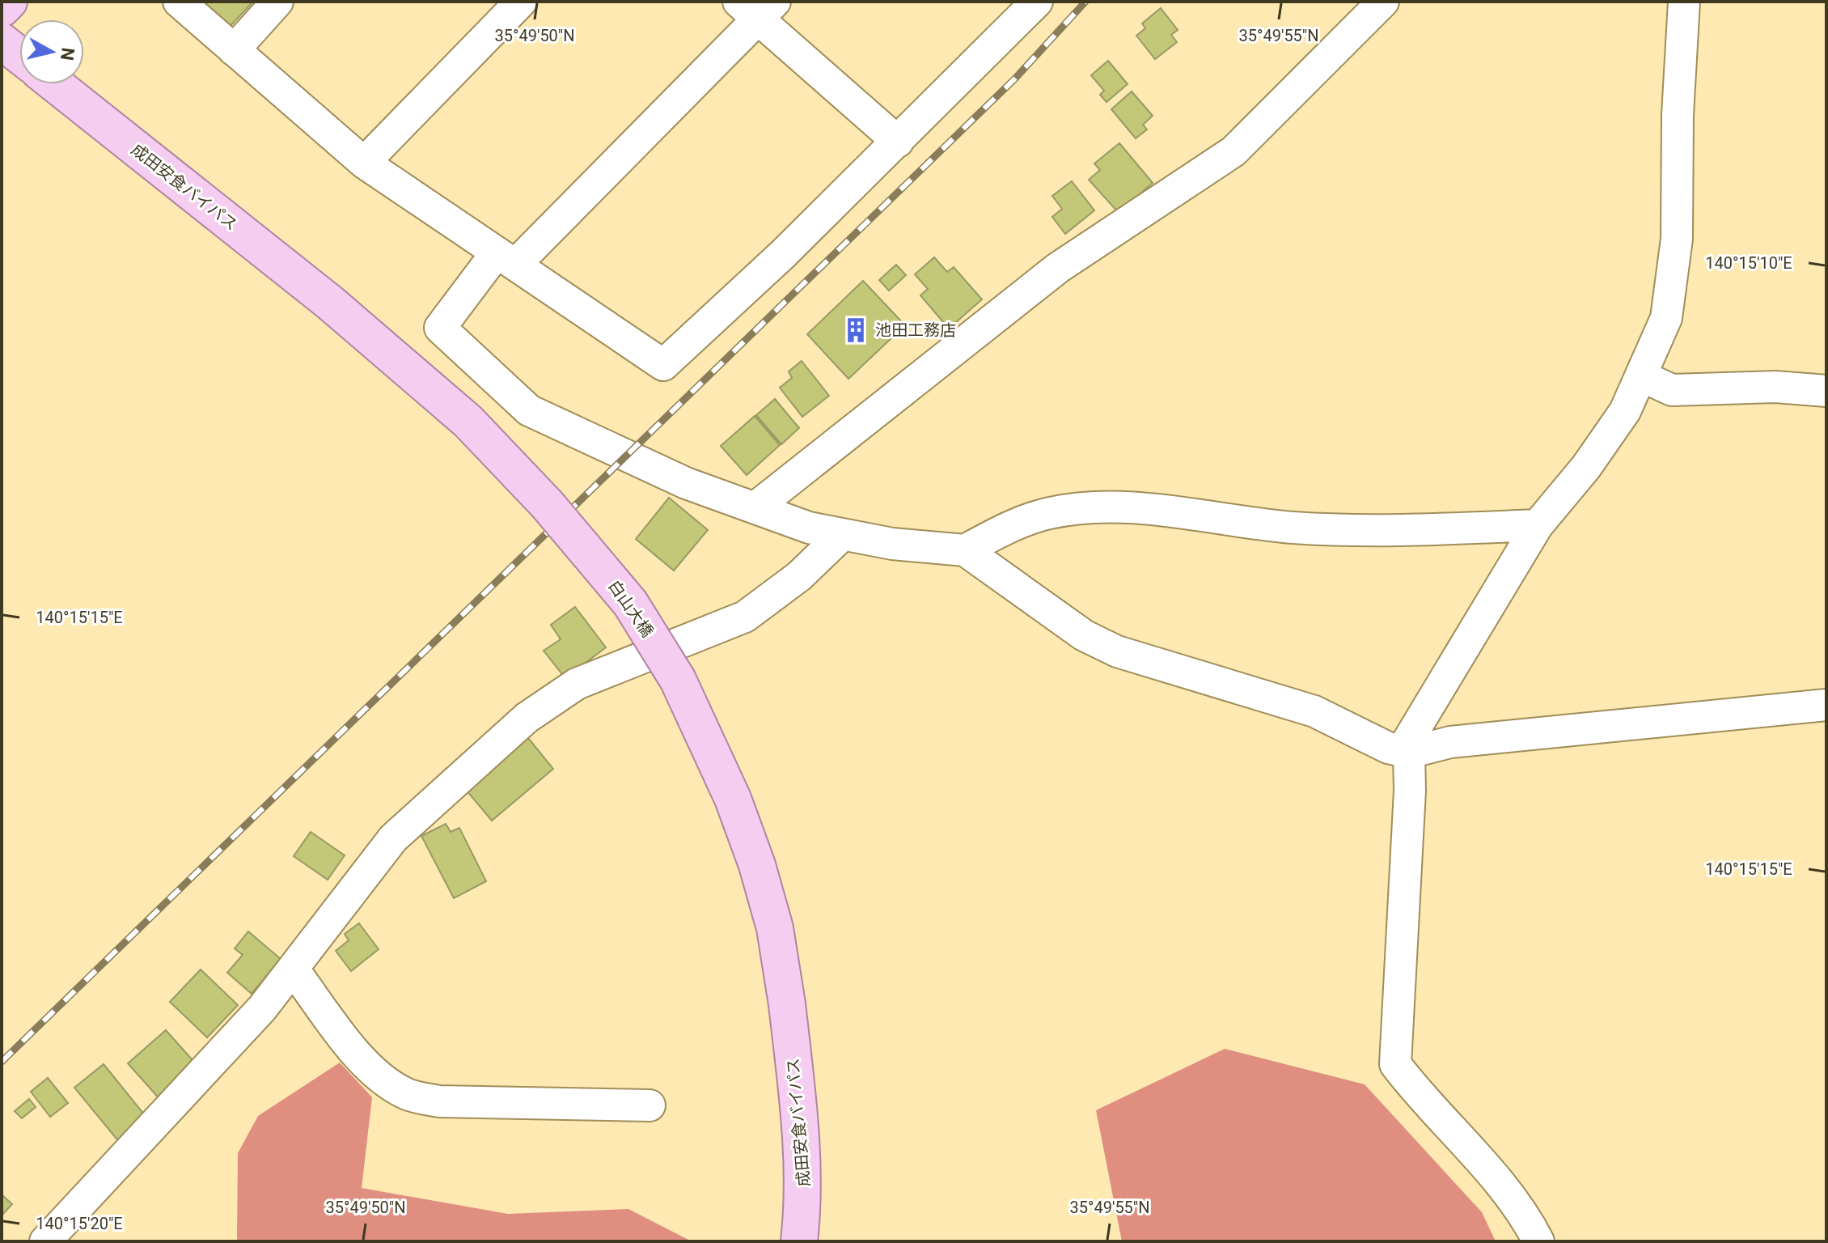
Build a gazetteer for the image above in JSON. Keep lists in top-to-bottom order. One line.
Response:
{"streets":{"main road":["成田安食バイパス","白山大橋"]},"crossings":[["成田安食バイパス","白山大橋"]],"places":{"building":["池田工務店"]},"north":"right","coordinates":["35°49'50\"N","35°49'55\"N","140°15'10\"E","140°15'15\"E","140°15'20\"E"]}
